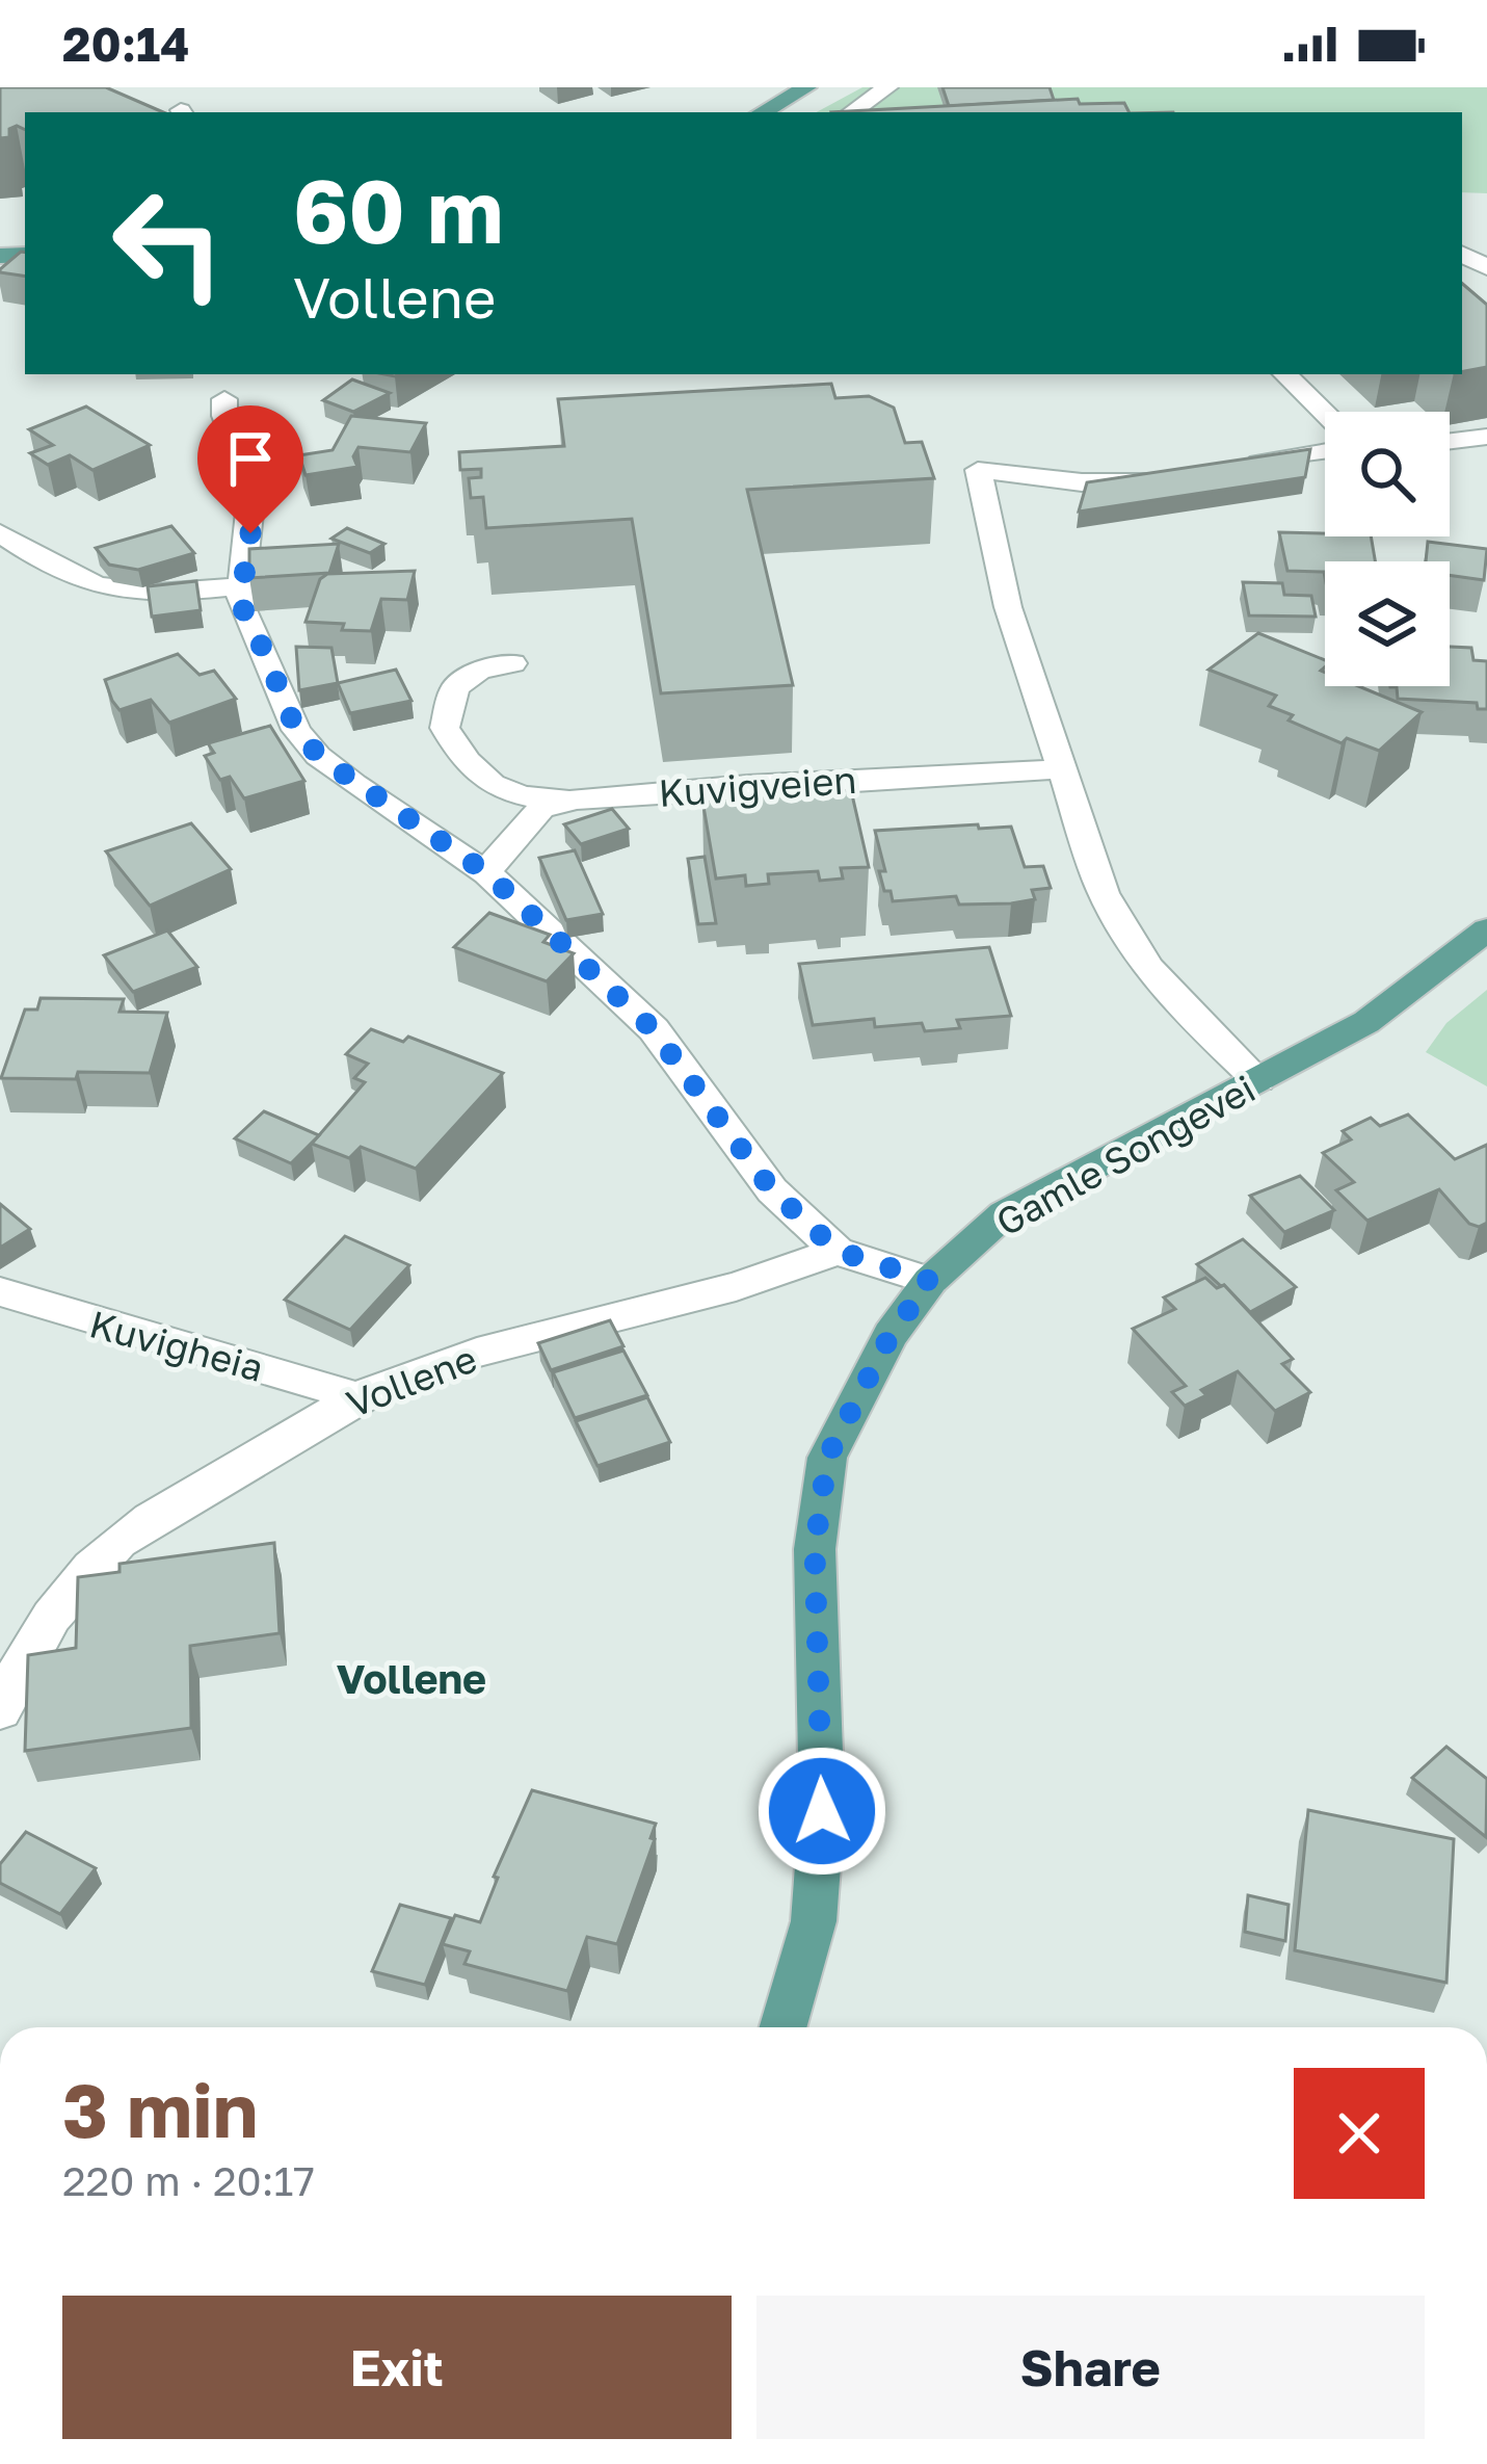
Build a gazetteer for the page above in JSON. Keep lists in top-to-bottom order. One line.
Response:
{"streets":{"main road":["Gamle Songevei"],"street":["Kuvigveien","Kuvigheia","Vollene"]},"crossings":[["Kuvigheia","Vollene"]],"districts":["Vollene"],"page":{"status":"20:14","turn":["60 m","Vollene"],"heading":["3 min","220 m · 20:17"],"buttons":["Exit","Share"]}}
